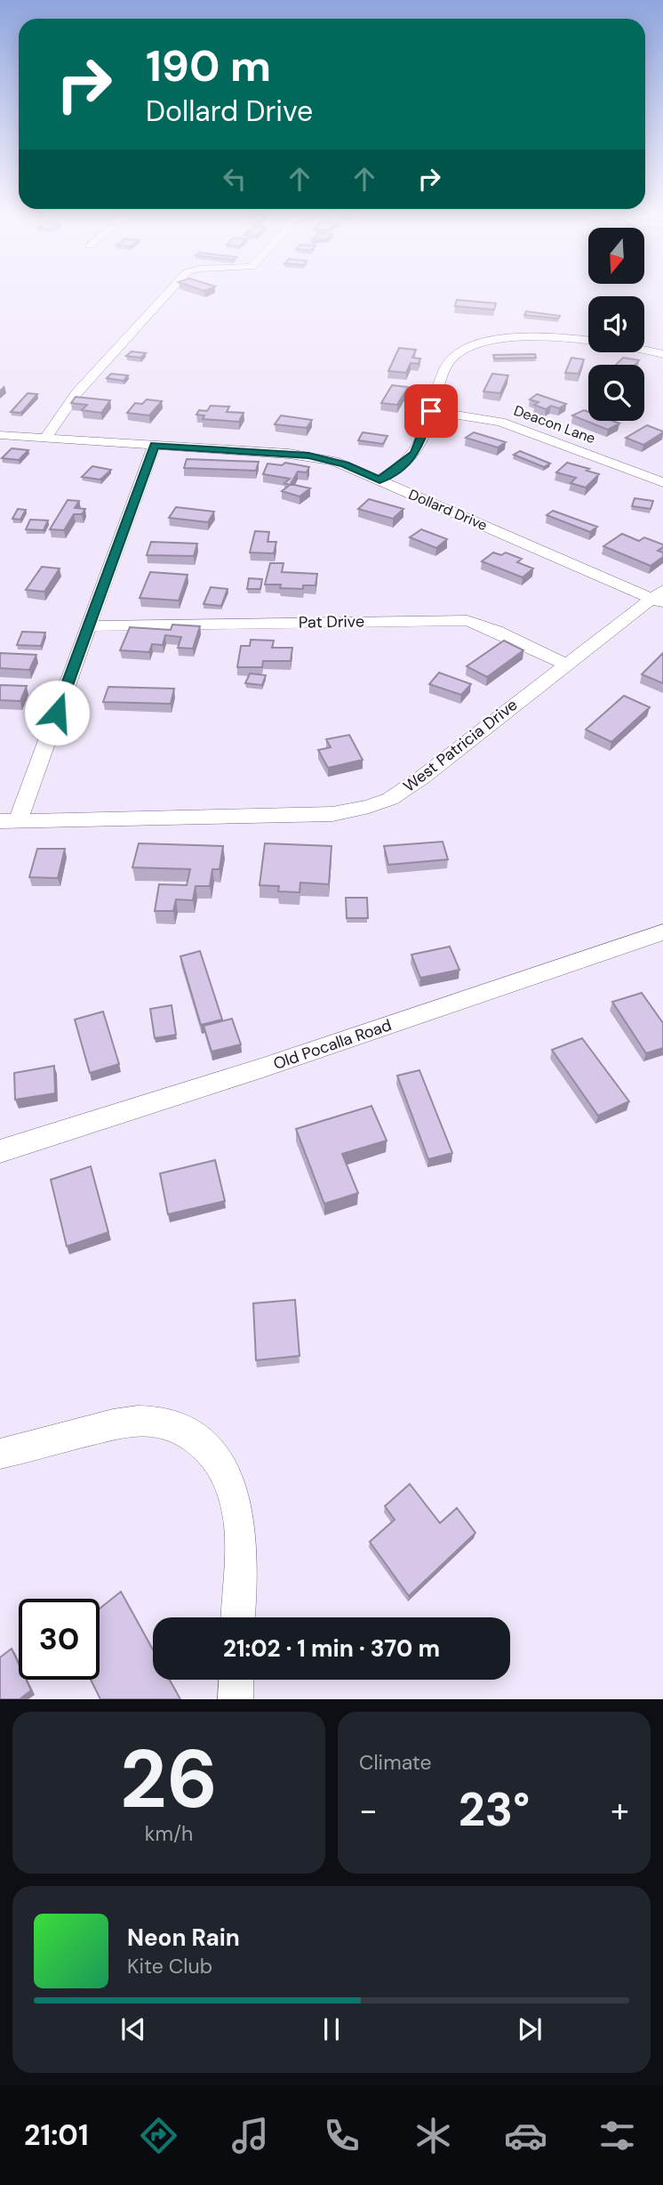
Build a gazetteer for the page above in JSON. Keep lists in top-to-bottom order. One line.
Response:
{"streets":{"street":["Deacon Lane","Dollard Drive","Pat Drive","West Patricia Drive","Old Pocalla Road"]},"crossings":[["Dollard Drive","West Patricia Drive"],["Pat Drive","West Patricia Drive"]],"north":"bottom","page":{"turn":["190 m","Dollard Drive"],"limit":"30","trip":"21:02 · 1 min · 370 m","tile":[["26","km/h"],"Climate"],"heat":["−","23°","+"],"song":["Neon Rain","Kite Club"],"tabs":"21:01"}}
